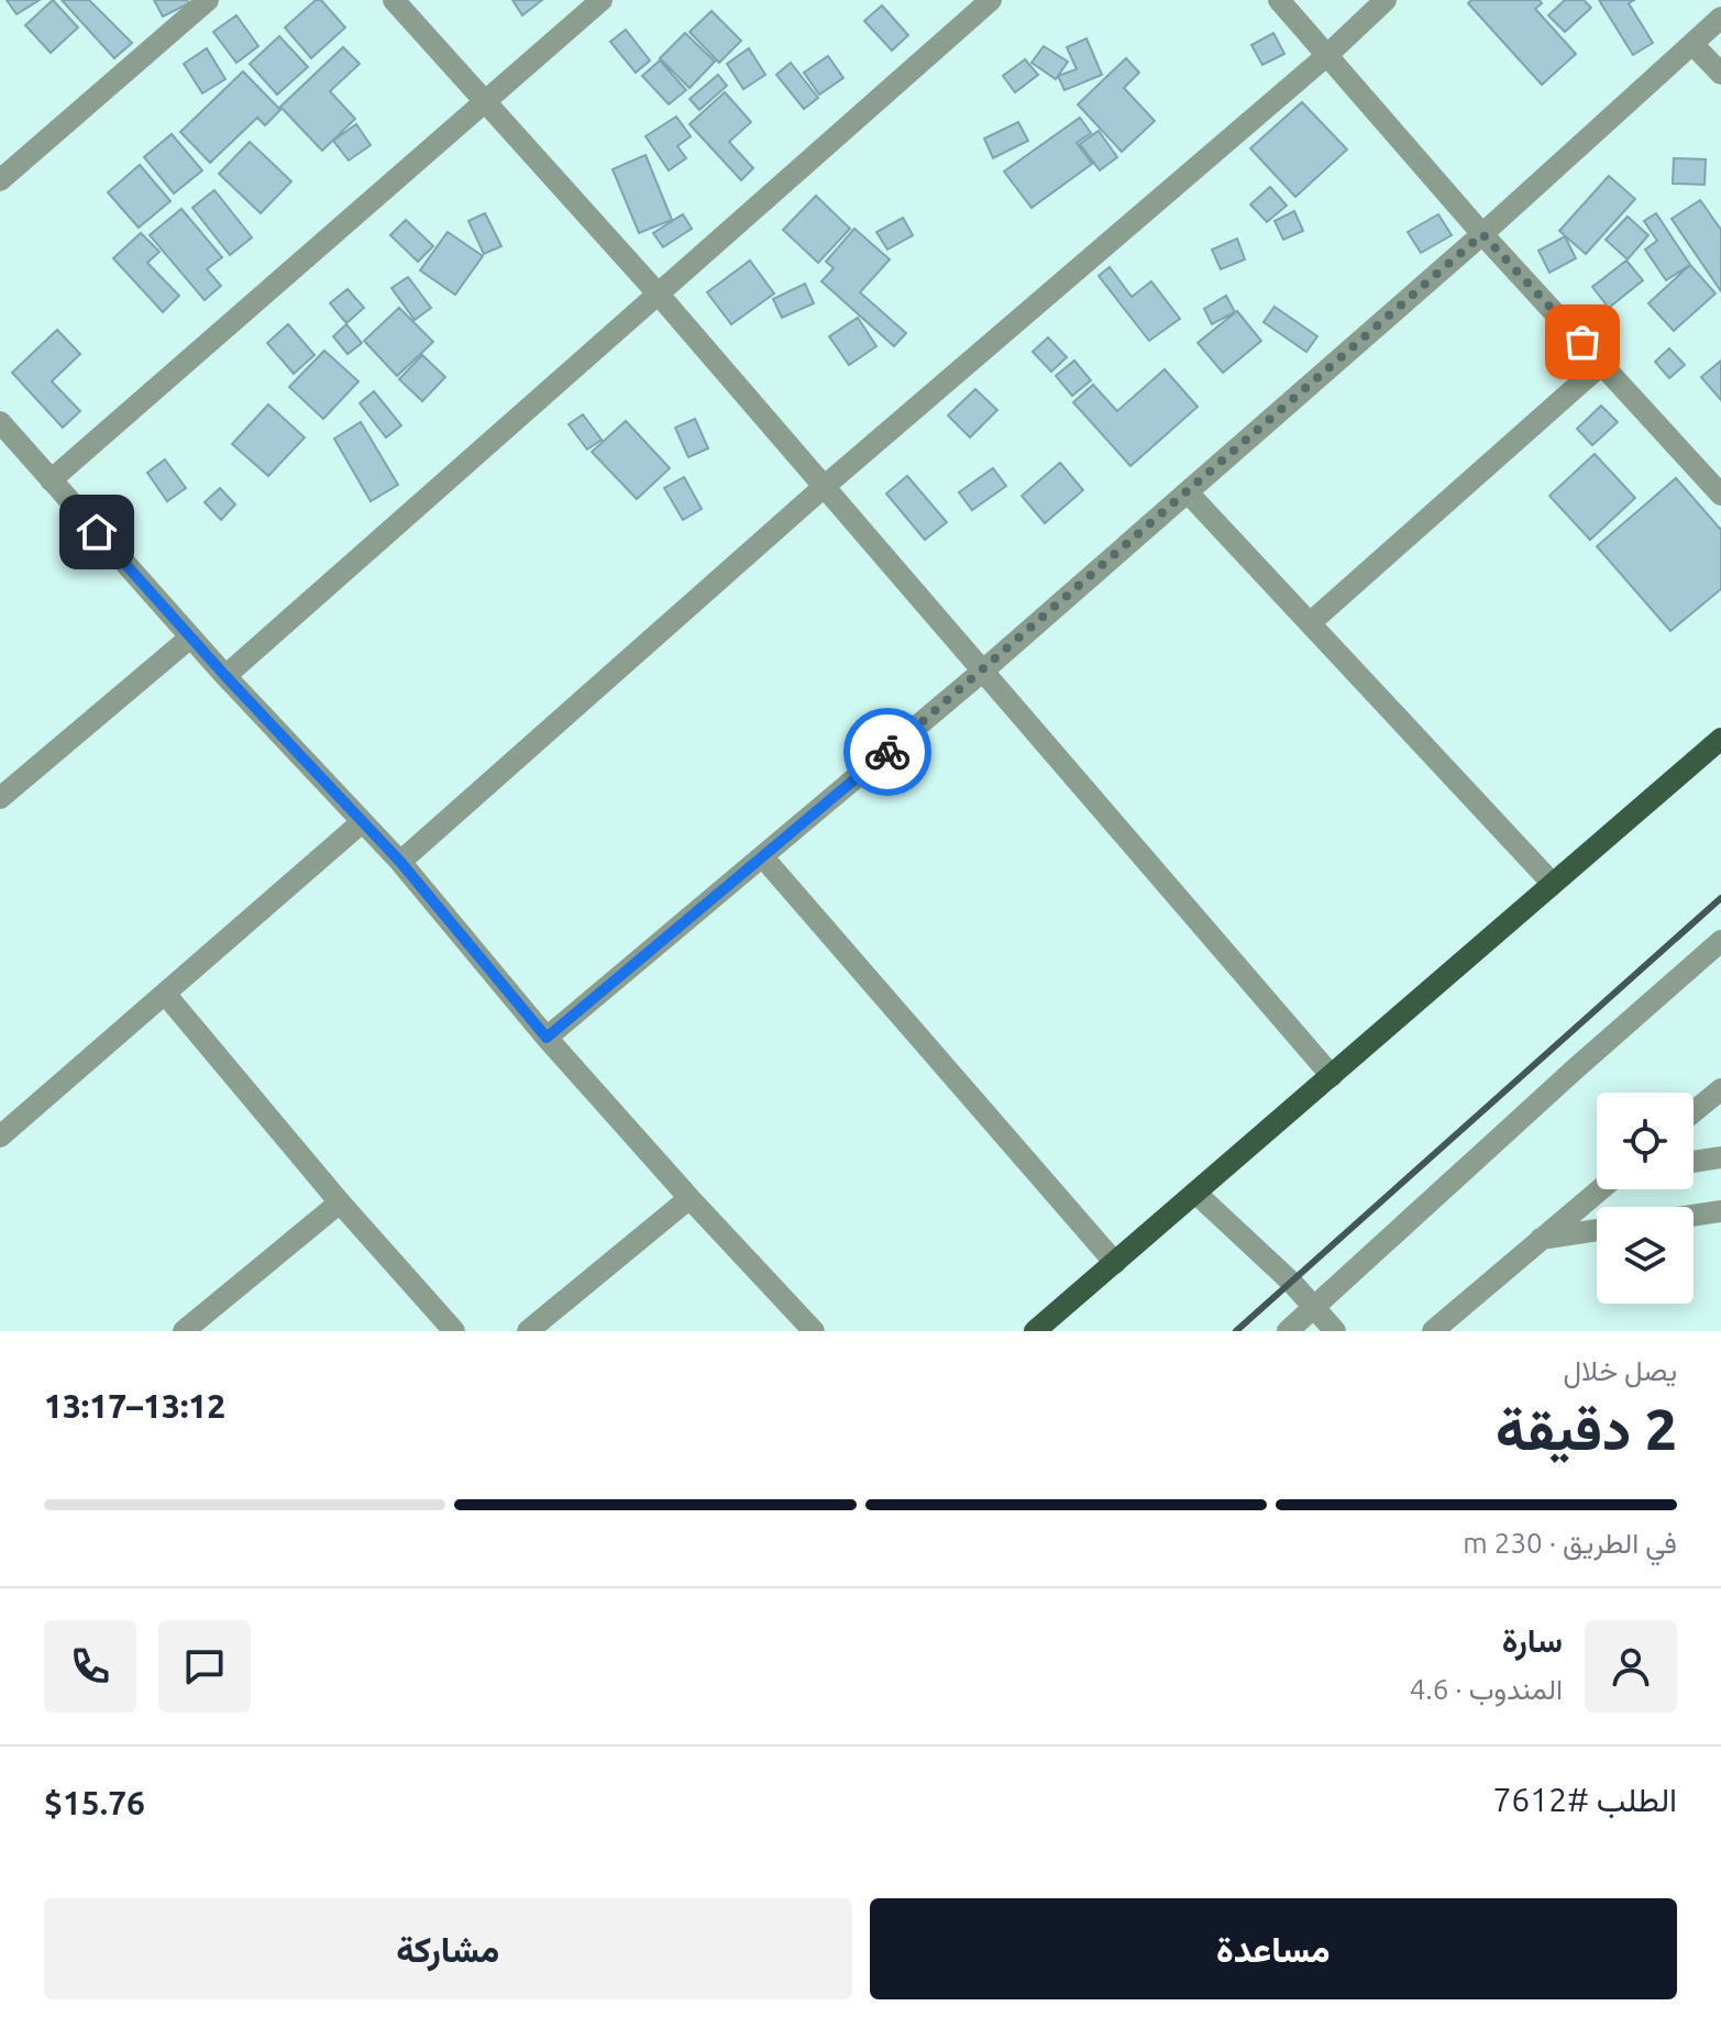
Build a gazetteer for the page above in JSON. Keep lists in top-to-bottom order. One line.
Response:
{"page":{"heading":["2 دقيقة","يصل خلال","13:12–13:17"],"panel":["سارة","المندوب · 4.6","الطلب #7612","$15.76"],"bar":"في الطريق · 230 m","buttons":["مساعدة","مشاركة"]}}
